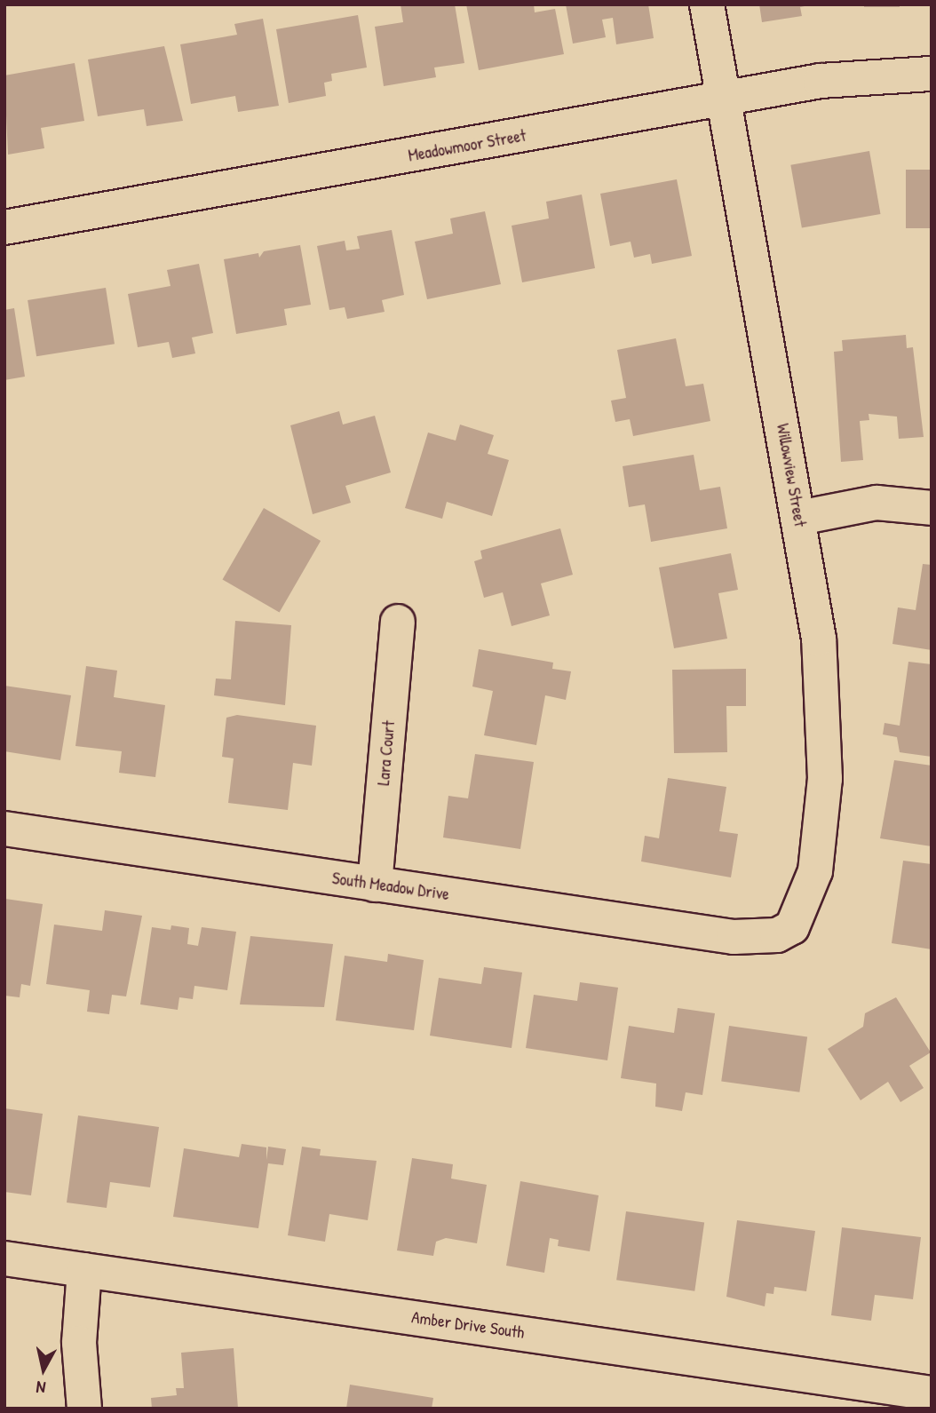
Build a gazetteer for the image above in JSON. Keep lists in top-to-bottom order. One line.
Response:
{"streets":{"street":["Meadowmoor Street","Willowview Street","Lara Court","South Meadow Drive","Amber Drive South"]},"crossings":[["Meadowmoor Street","Willowview Street"],["Willowview Street","South Meadow Drive"],["Lara Court","South Meadow Drive"]],"north":"bottom"}
